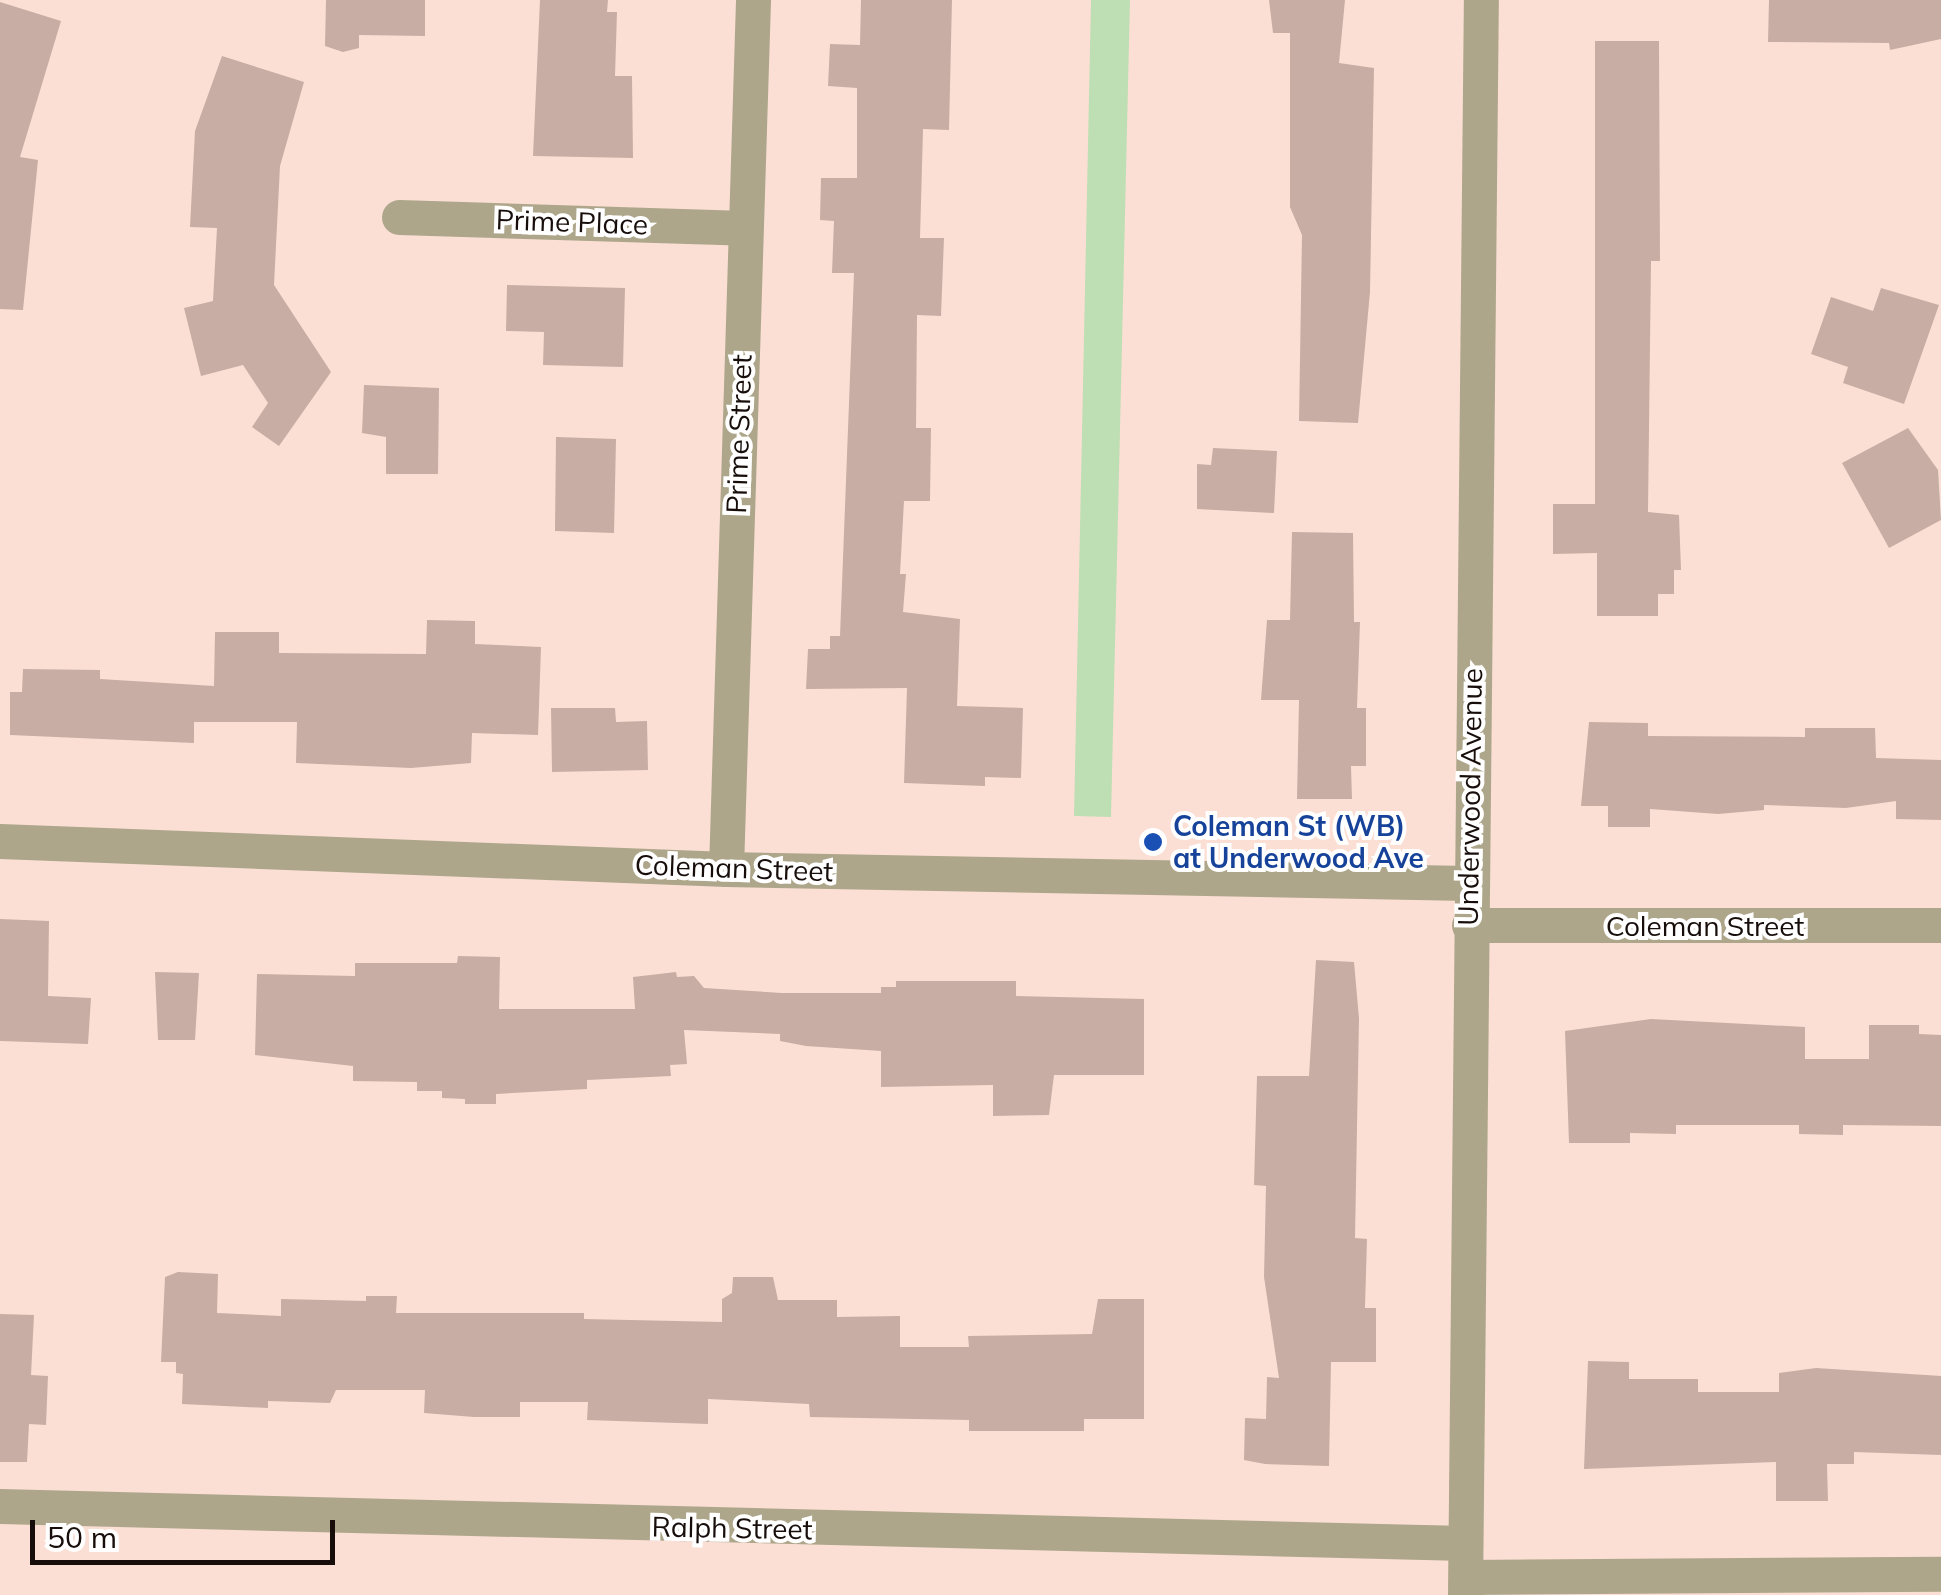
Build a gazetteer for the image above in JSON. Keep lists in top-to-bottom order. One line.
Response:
{"streets":{"street":["Prime Place","Prime Street","Underwood Avenue","Coleman Street","Ralph Street"]},"crossings":[["Prime Place","Prime Street"],["Prime Street","Coleman Street"],["Underwood Avenue","Coleman Street"],["Underwood Avenue","Ralph Street"]],"places":["Coleman St (WB) at Underwood Ave"],"scale_bar":"50 m"}
